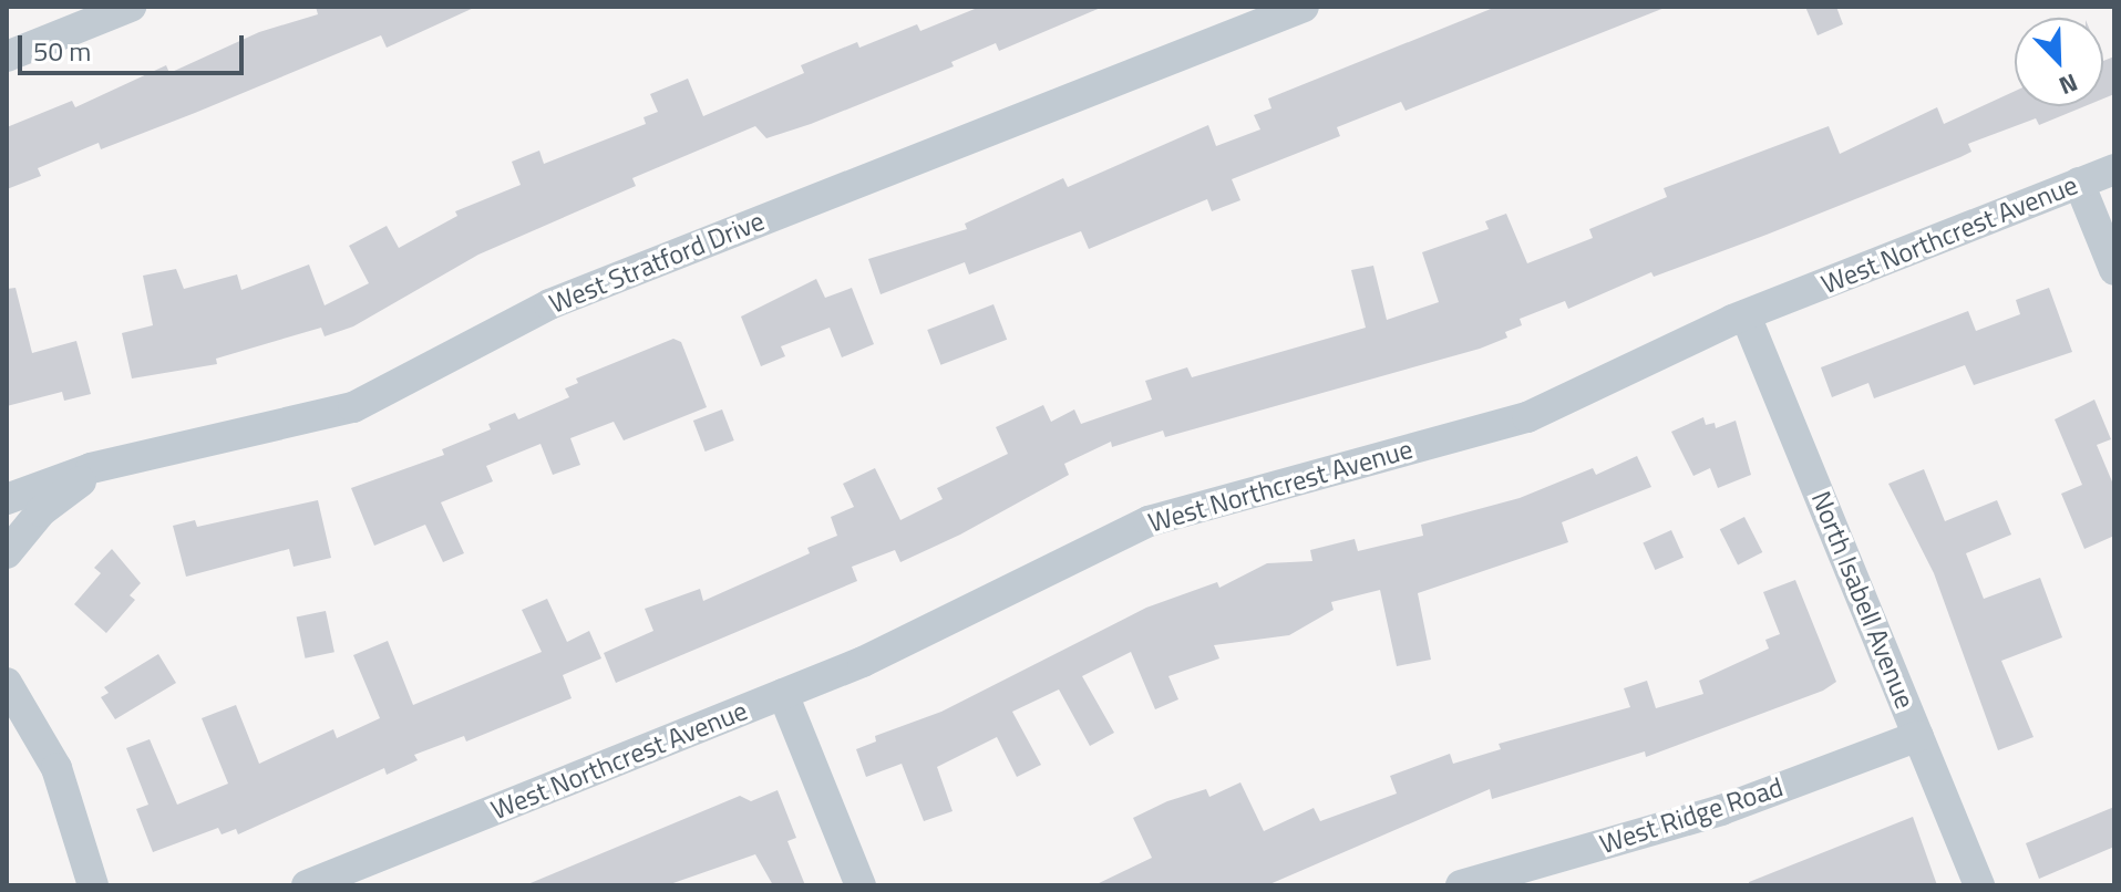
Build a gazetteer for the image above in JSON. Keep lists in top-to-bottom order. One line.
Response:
{"streets":{"street":["West Northcrest Avenue","West Stratford Drive","North Isabell Avenue","West Ridge Road"]},"crossings":[["West Northcrest Avenue","North Isabell Avenue"],["North Isabell Avenue","West Ridge Road"]],"scale_bar":"50 m","north":"bottom right"}
